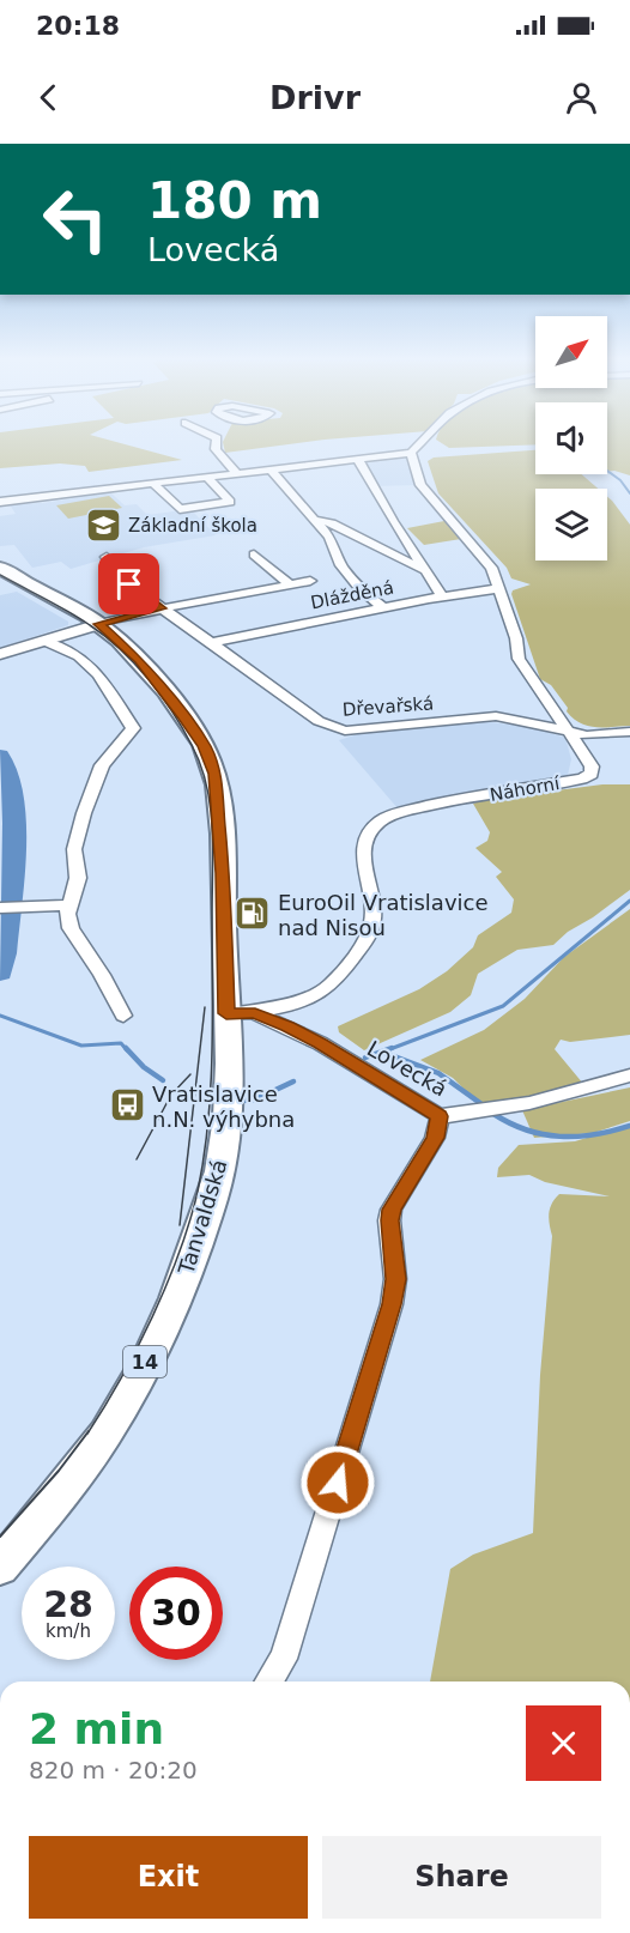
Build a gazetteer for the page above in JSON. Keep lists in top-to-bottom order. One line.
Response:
{"streets":{"main road":["Tanvaldská","14"],"street":["Dlážděná","Dřevařská","Náhorní","Lovecká"]},"crossings":[["Dlážděná","Dřevařská"],["Dlážděná","Náhorní"],["Dřevařská","Náhorní"],["Náhorní","Lovecká"],["Náhorní","Tanvaldská"],["Lovecká","Tanvaldská"]],"places":{"school or university":["Základní škola"],"fuel station":["EuroOil Vratislavice nad Nisou"],"bus stop":["Vratislavice n.N. výhybna"]},"north":"top right","page":{"status":"20:18","header":"Drivr","turn":["180 m","Lovecká"],"speed":"28 km/h","limit":"30","heading":["2 min","820 m · 20:20"],"buttons":["Exit","Share"]}}
